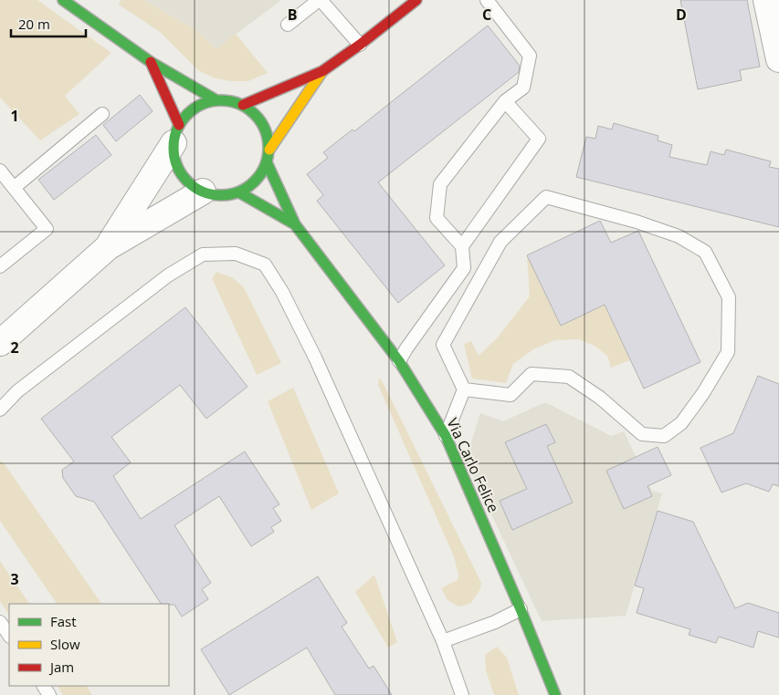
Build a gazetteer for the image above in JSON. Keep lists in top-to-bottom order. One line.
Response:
{"streets":{"main road":["Via Carlo Felice"]},"legend":["Fast","Slow","Jam"],"scale_bar":"20 m","grid":{"columns":["B","C","D"],"rows":["1","2","3"]}}
